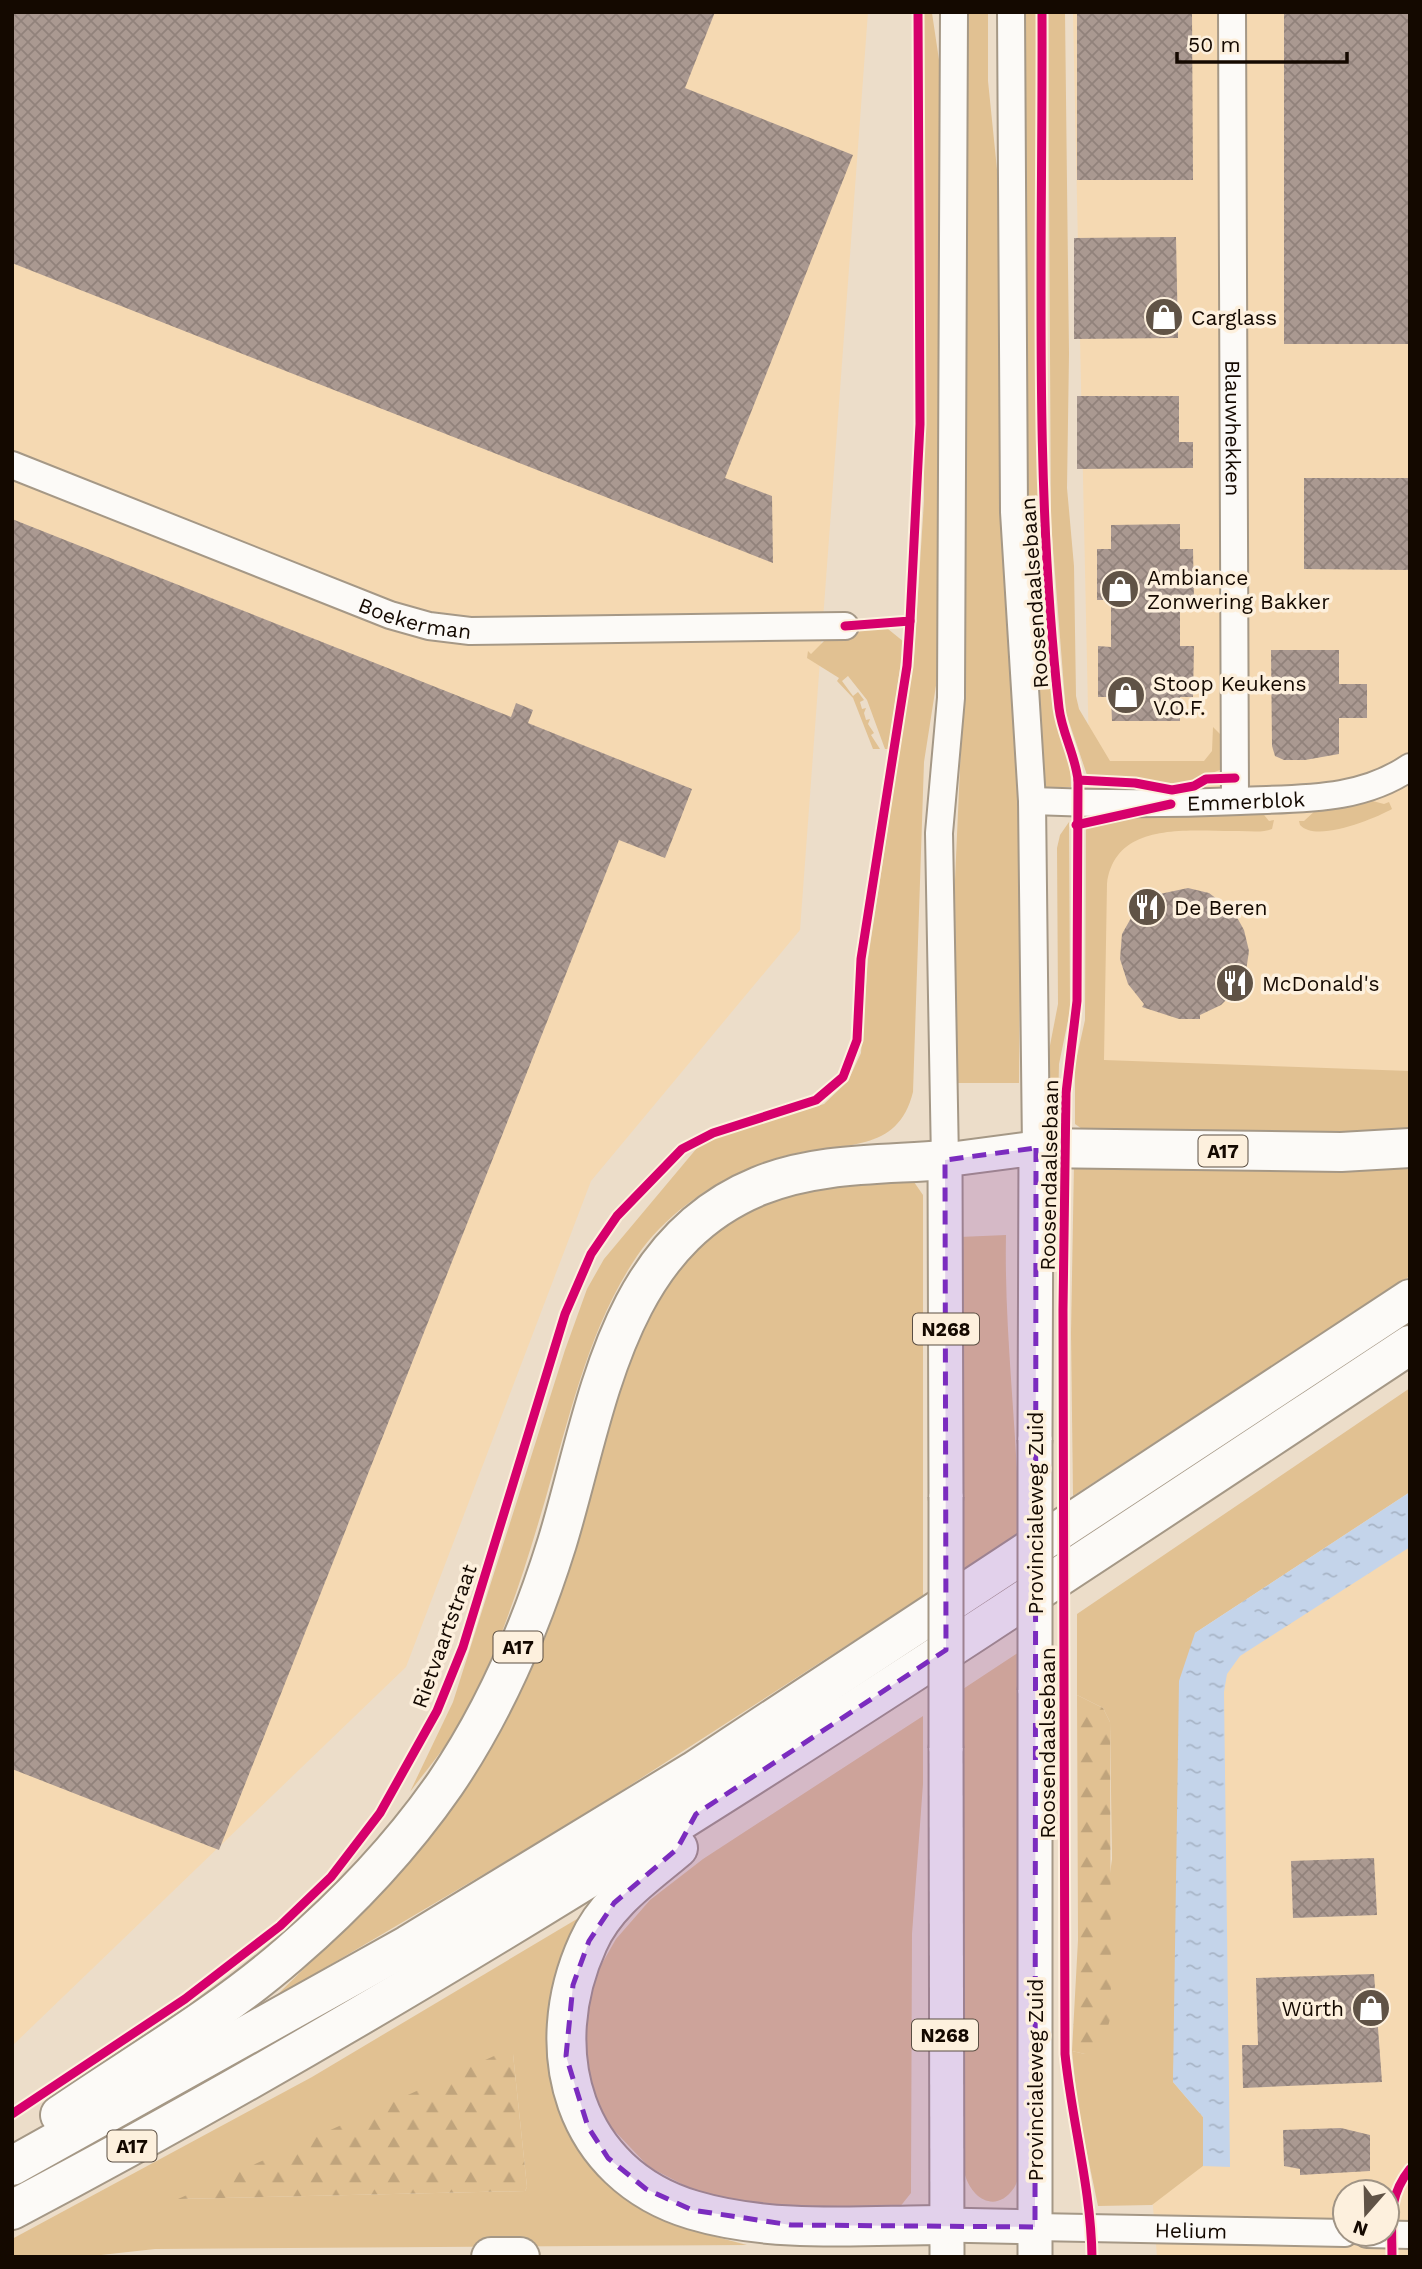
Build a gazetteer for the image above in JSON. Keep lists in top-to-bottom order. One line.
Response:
{"streets":{"highway":["A17"],"main road":["N268","Provincialeweg Zuid"],"street":["Blauwhekken","Roosendaalsebaan","Boekerman","Emmerblok","Helium"],"cycle path":["Rietvaartstraat"]},"crossings":[["Blauwhekken","Emmerblok"],["Roosendaalsebaan","Emmerblok"],["Roosendaalsebaan","A17"],["Roosendaalsebaan","Provincialeweg Zuid"],["A17","N268"],["A17","Provincialeweg Zuid"],["Provincialeweg Zuid","Helium"]],"places":{"shop":["Carglass","Ambiance Zonwering Bakker","Stoop Keukens V.O.F.","Würth"],"restaurant":["De Beren","McDonald's"]},"scale_bar":"50 m","north":"bottom"}
